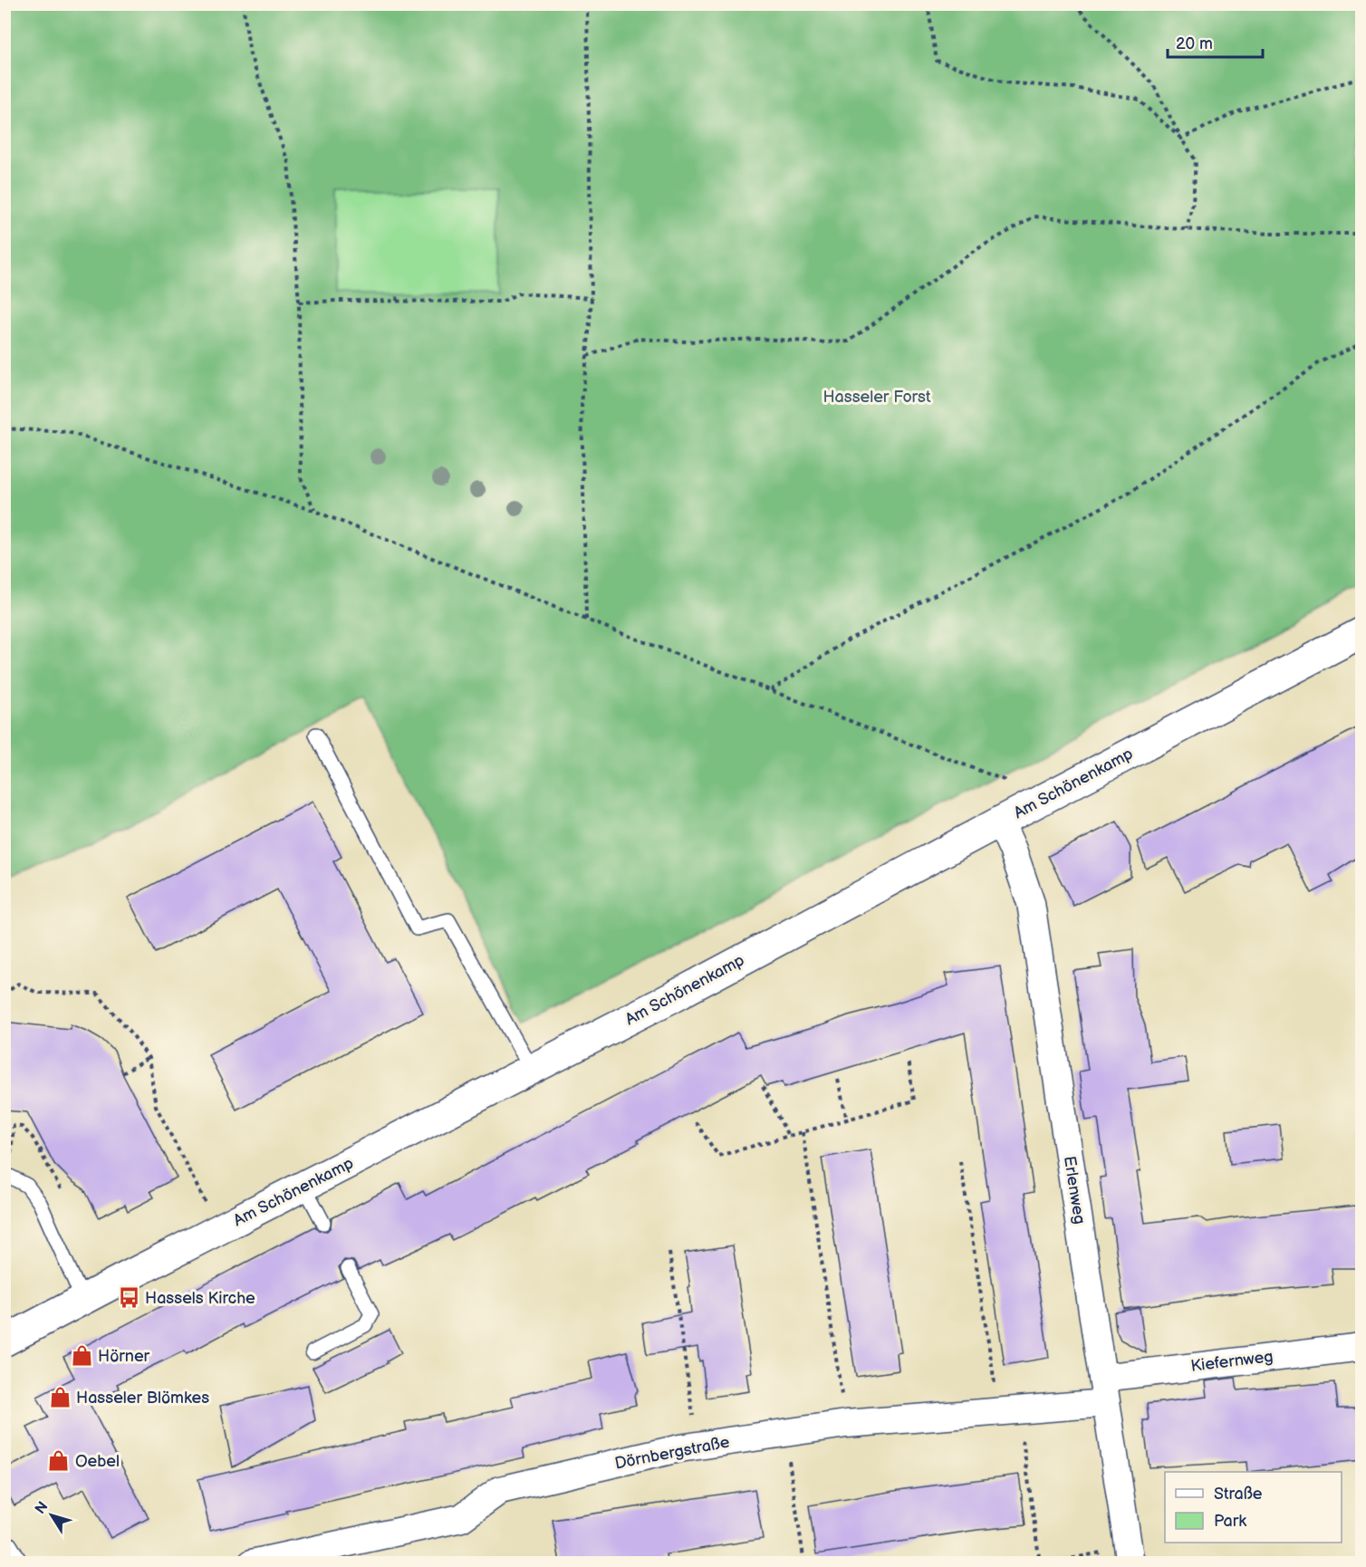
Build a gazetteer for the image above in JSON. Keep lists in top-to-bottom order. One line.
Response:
{"streets":{"main road":["Am Schönenkamp"],"street":["Erlenweg","Kiefernweg","Dörnbergstraße"]},"crossings":[["Am Schönenkamp","Erlenweg"],["Erlenweg","Kiefernweg"],["Erlenweg","Dörnbergstraße"],["Kiefernweg","Dörnbergstraße"]],"parks":["Hasseler Forst"],"places":{"bus stop":["Hassels Kirche"],"shop":["Hörner","Hasseler Blömkes","Oebel"]},"legend":["Straße","Park"],"scale_bar":"20 m","north":"top left"}
